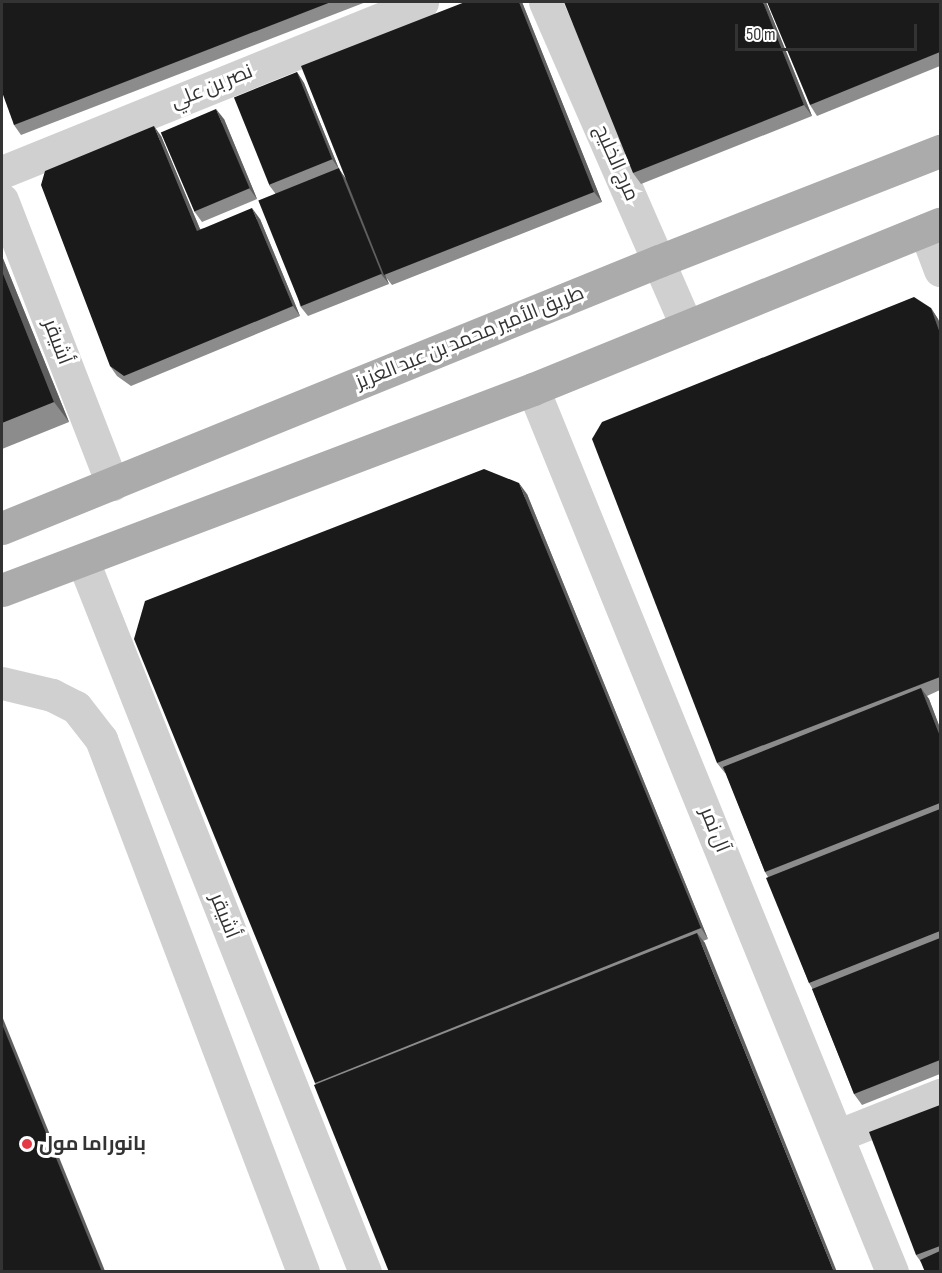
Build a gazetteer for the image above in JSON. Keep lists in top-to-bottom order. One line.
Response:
{"streets":{"main road":["طريق الأمير محمد بن عبد العزيز"],"street":["نصر بن علي","مرج الخليج","أشيقر","آل نمر"]},"crossings":[["مرج الخليج","طريق الأمير محمد بن عبد العزيز"],["طريق الأمير محمد بن عبد العزيز","أشيقر"]],"places":["بانوراما مول"],"scale_bar":"50 m"}
